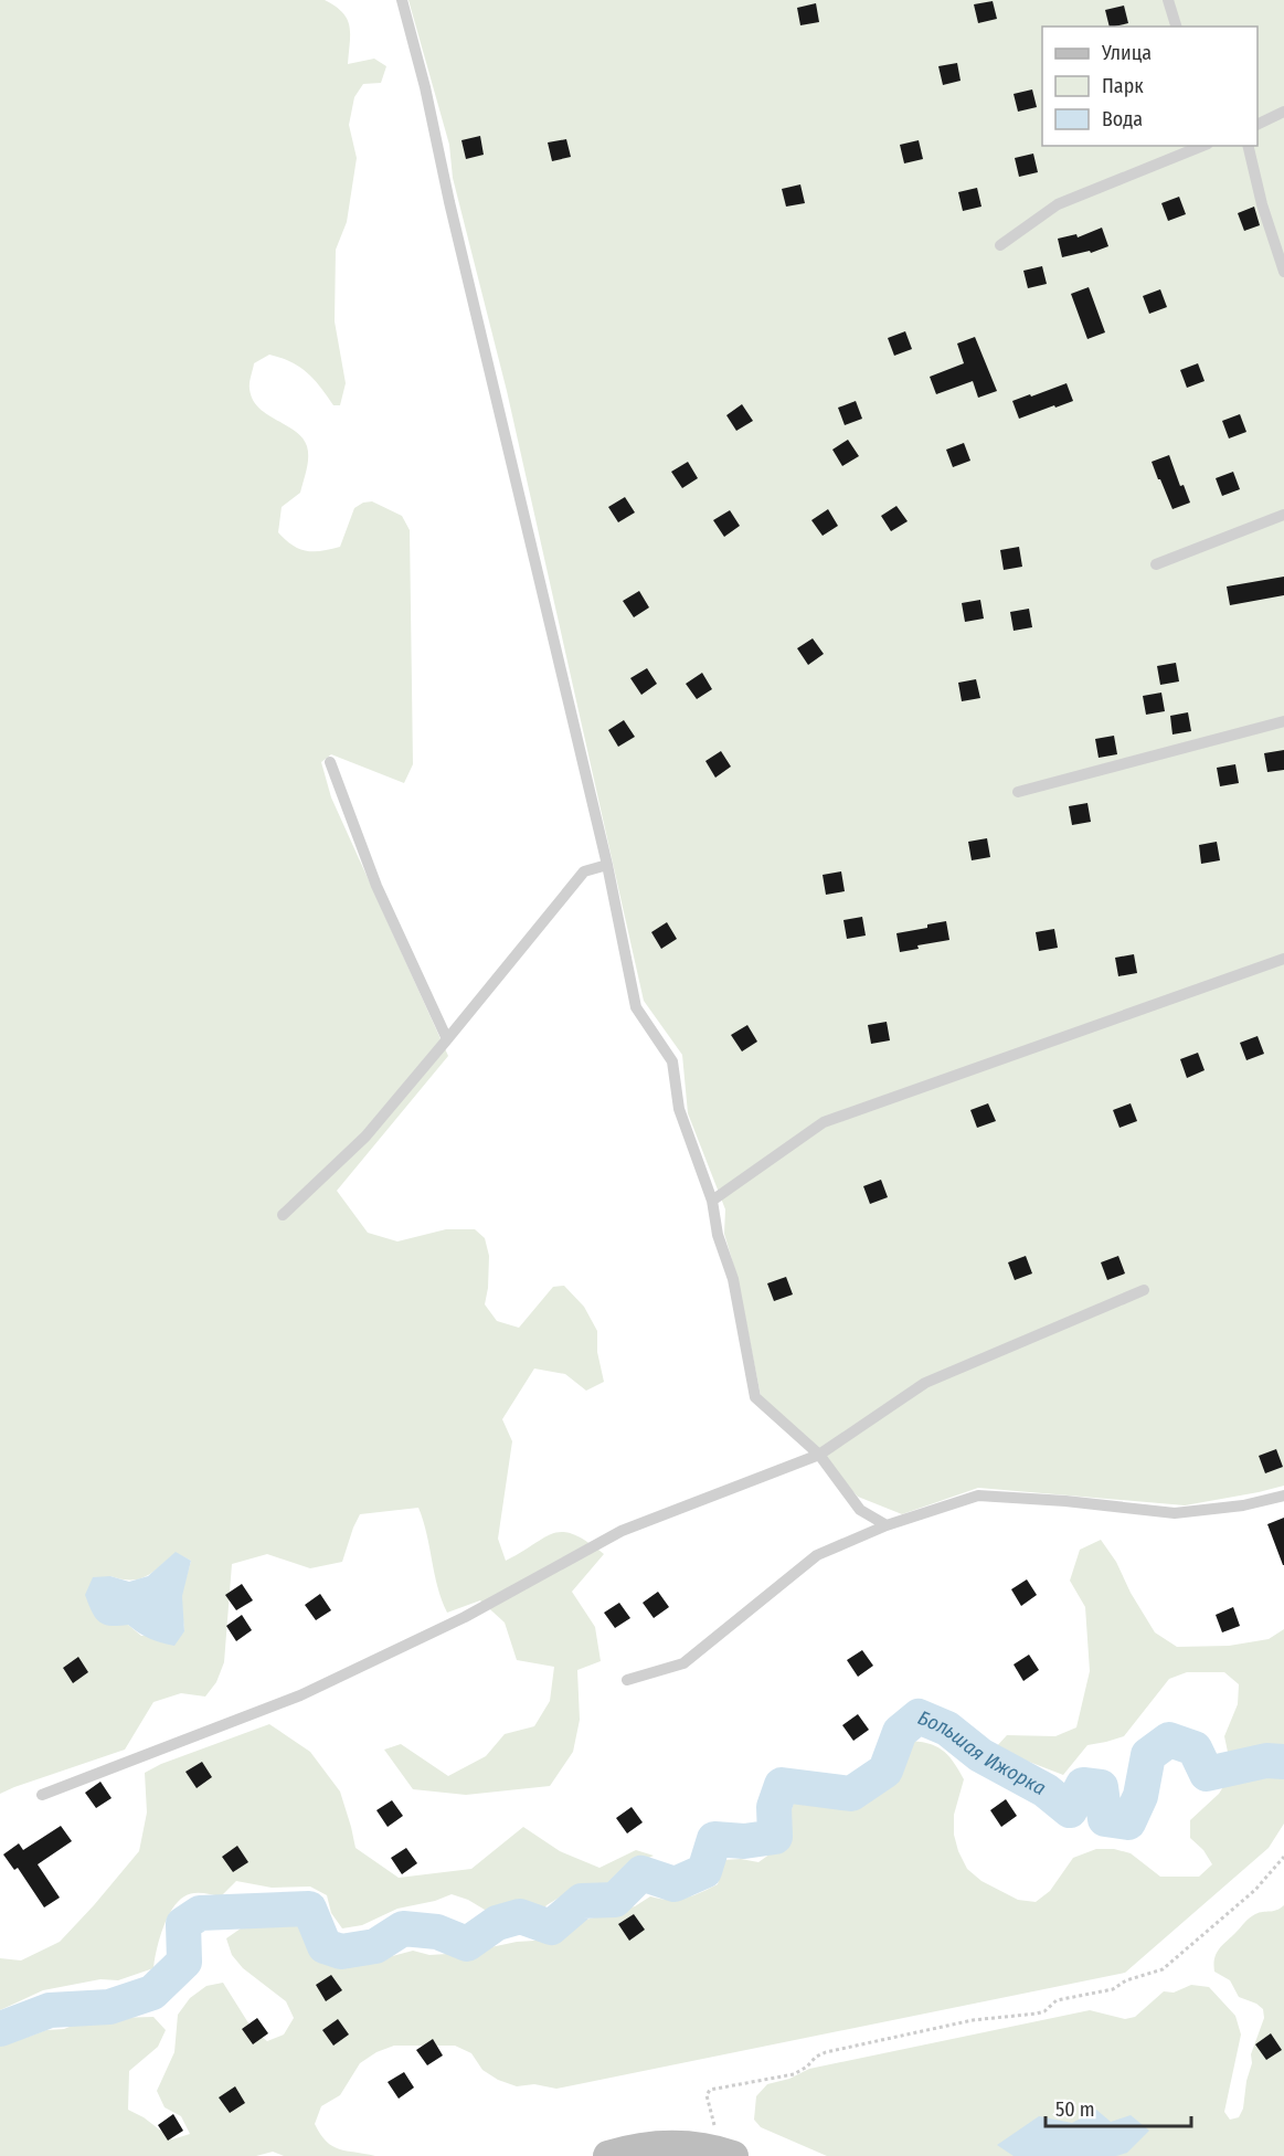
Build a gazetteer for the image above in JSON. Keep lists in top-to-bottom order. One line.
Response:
{"water":["Большая Ижорка"],"legend":["Улица","Парк","Вода"],"scale_bar":"50 m"}
